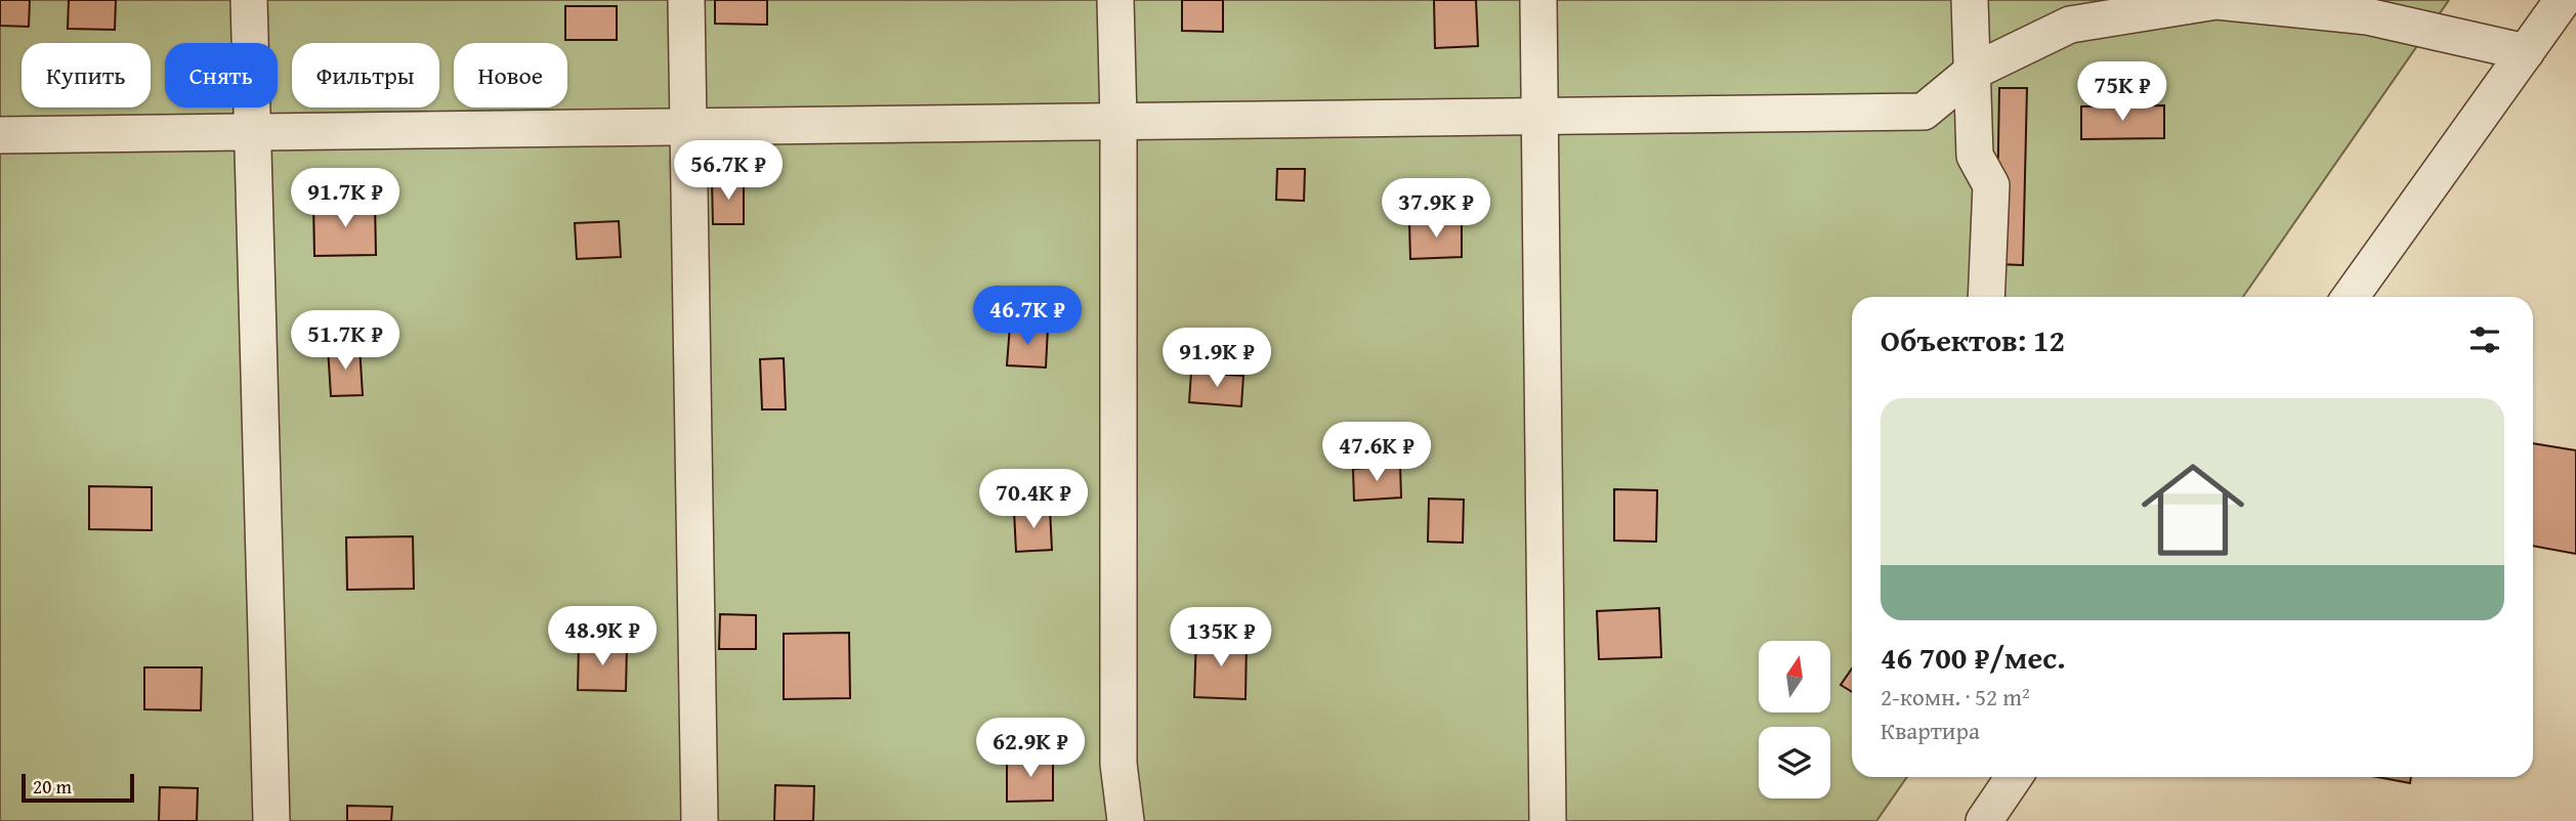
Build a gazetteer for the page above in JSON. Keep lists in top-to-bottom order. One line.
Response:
{"scale_bar":"20 m","north":"top","page":{"chip":["Купить","Снять","Фильтры","Новое"],"price":["75K ₽","56.7K ₽","91.7K ₽","37.9K ₽","46.7K ₽","51.7K ₽","91.9K ₽","47.6K ₽","70.4K ₽","48.9K ₽","135K ₽","62.9K ₽"],"heading":"Объектов: 12","list":[{"name":"46 700 ₽/мес.","note":"2-комн. · 52 m² · Квартира"}],"scale":"20 m"}}
